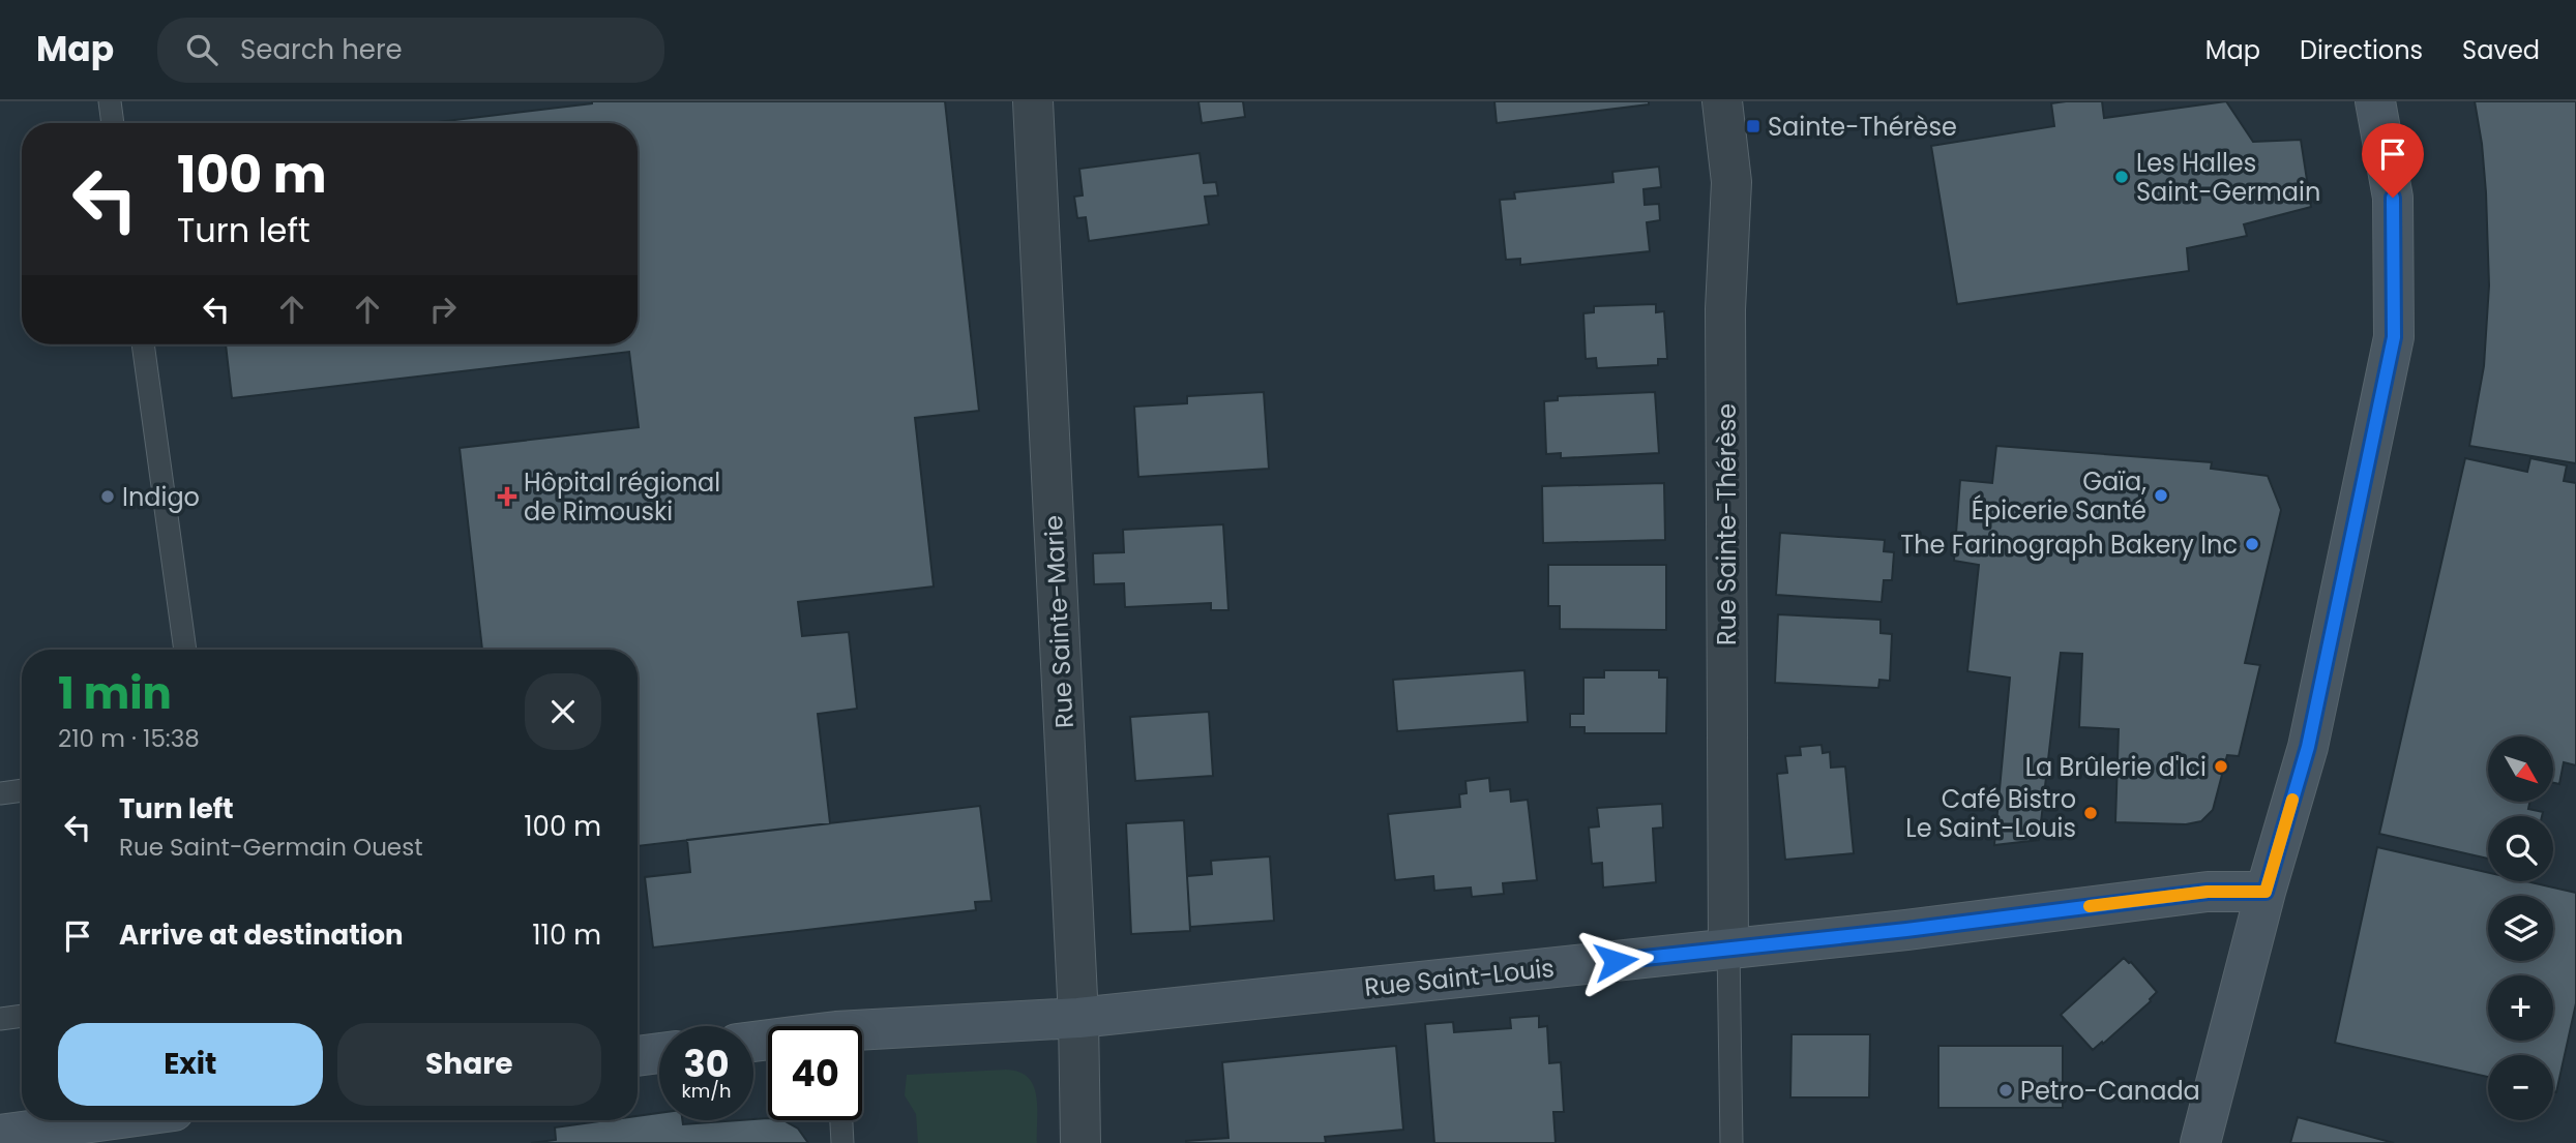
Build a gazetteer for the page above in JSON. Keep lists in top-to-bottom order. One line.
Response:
{"streets":{"street":["Rue Sainte-Thérèse","Rue Sainte-Marie","Rue Saint-Louis"]},"crossings":[["Rue Sainte-Thérèse","Rue Saint-Louis"],["Rue Sainte-Marie","Rue Saint-Louis"]],"places":{"transit":["Sainte-Thérèse"],"other":["Les Halles Saint-Germain","Gaïa, Épicerie Santé","Indigo","The Farinograph Bakery Inc","La Brûlerie d'Ici","Café Bistro Le Saint-Louis","Petro-Canada"],"health":["Hôpital régional de Rimouski"]},"north":"bottom right","page":{"header":"Map","search":"Search here","nav":["Map","Directions","Saved"],"turn":["100 m","Turn left"],"heading":["1 min","210 m · 15:38"],"map_buttons":["+","−"],"list":[{"name":"Turn left","note":"Rue Saint-Germain Ouest","value":"100 m"},{"name":"Arrive at destination","value":"110 m"}],"buttons":["Exit","Share"],"speed":"30 km/h","limit":"40"}}
